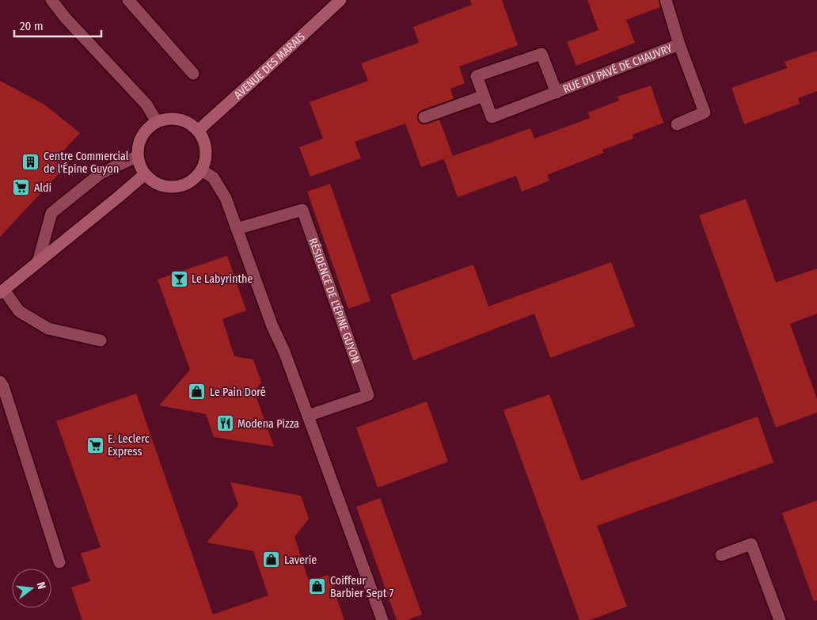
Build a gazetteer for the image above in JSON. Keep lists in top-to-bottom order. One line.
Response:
{"streets":{"street":["AVENUE DES MARAIS","RUE DU PAVÉ DE CHAUVRY","RÉSIDENCE DE L'ÉPINE GUYON"]},"places":{"building":["Centre Commercial de l'Épine Guyon"],"supermarket":["Aldi","E. Leclerc Express"],"bar":["Le Labyrinthe"],"shop":["Le Pain Doré","Laverie","Coiffeur Barbier Sept 7"],"restaurant":["Modena Pizza"]},"scale_bar":"20 m","north":"right"}
